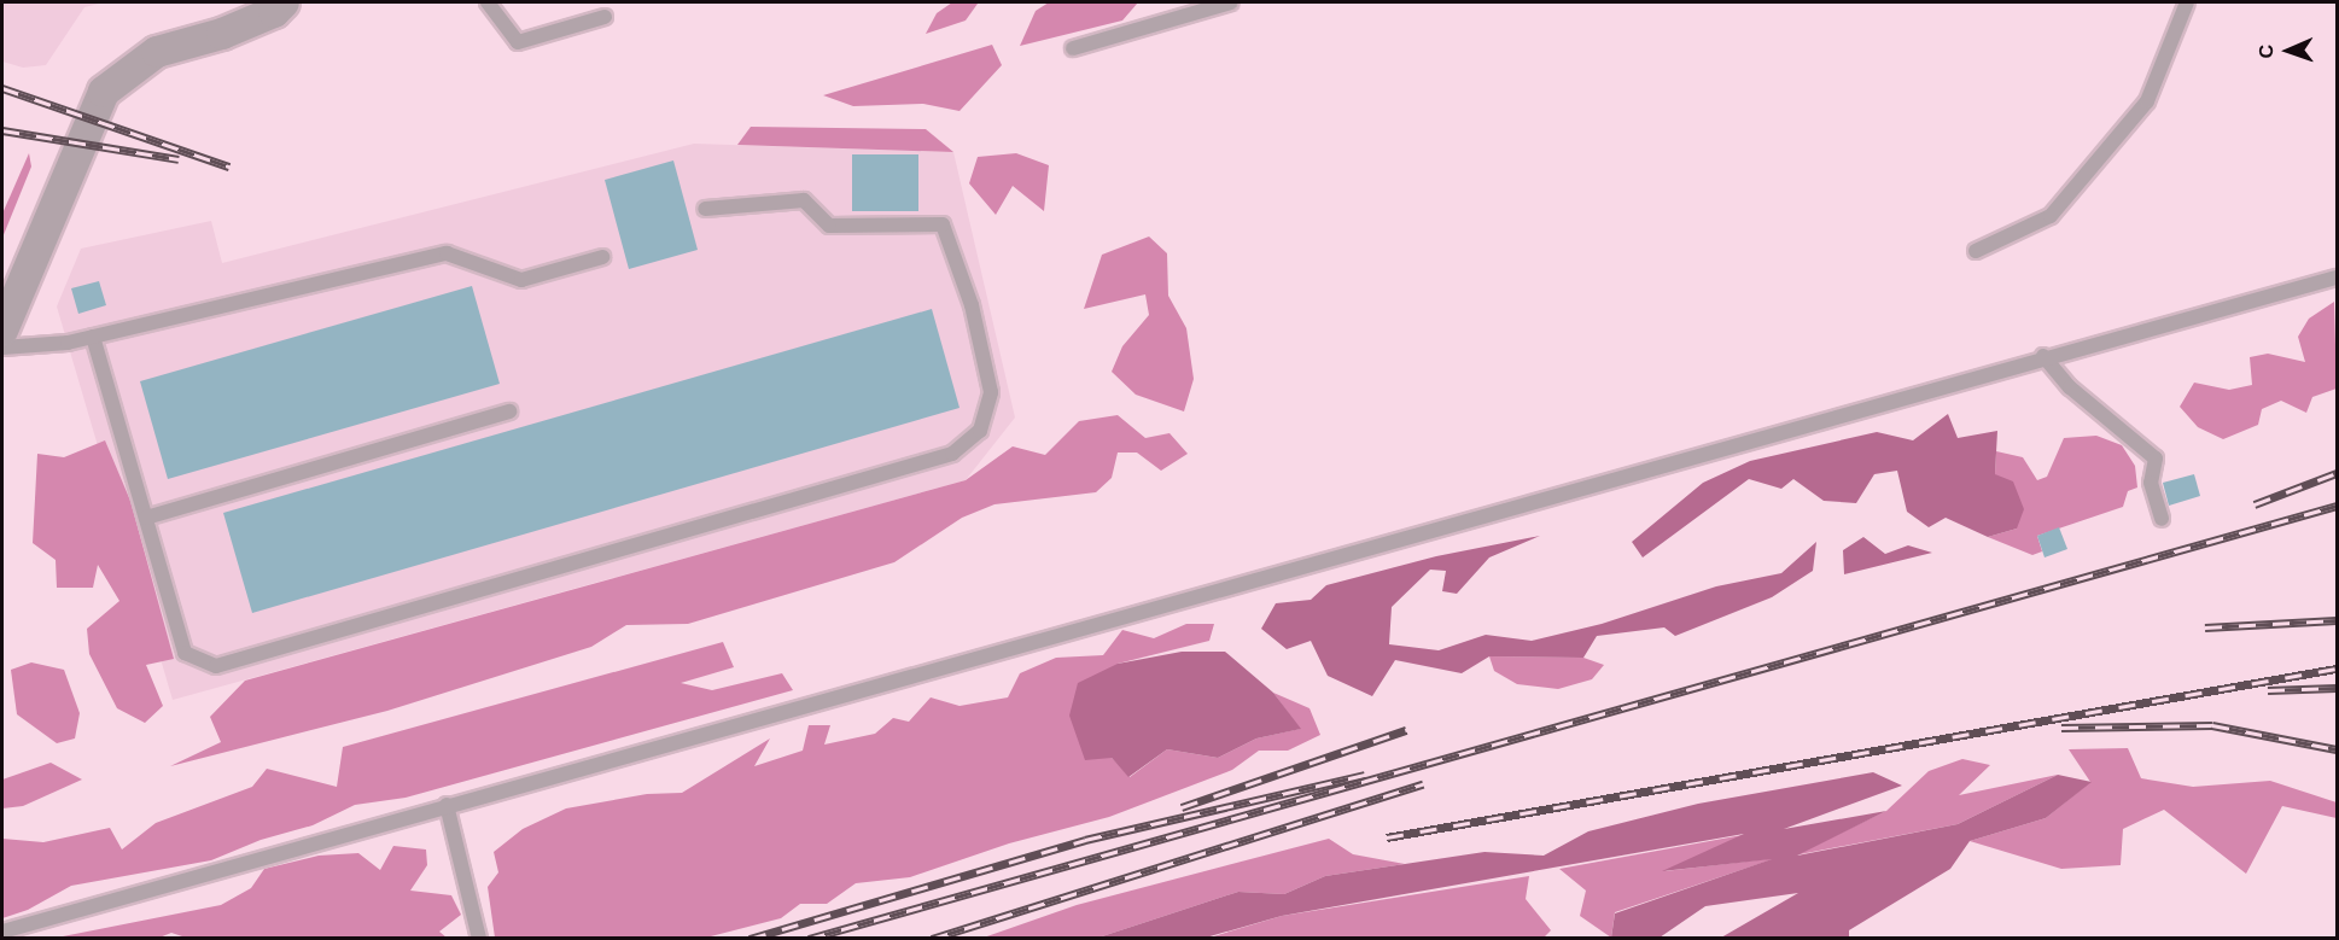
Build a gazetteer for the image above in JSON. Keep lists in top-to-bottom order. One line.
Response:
{"north":"left"}
